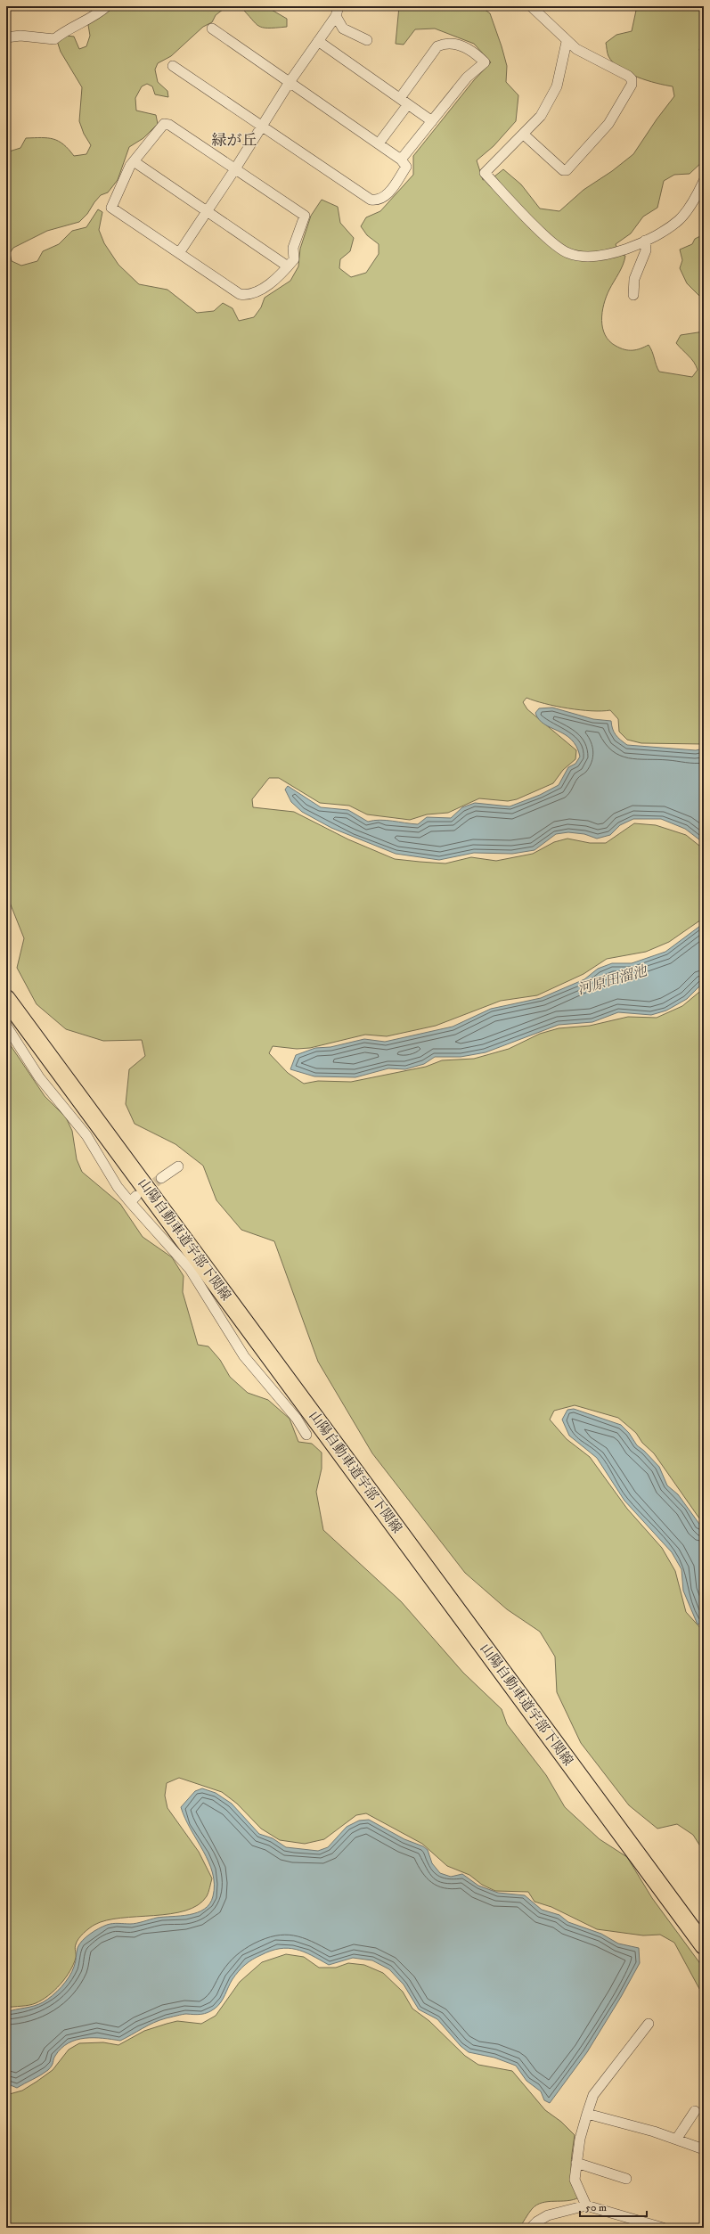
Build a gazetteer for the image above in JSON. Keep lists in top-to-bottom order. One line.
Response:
{"streets":{"highway":["山陽自動車道宇部下関線"]},"districts":["緑が丘"],"water":["河原田溜池"],"scale_bar":"50 m"}
